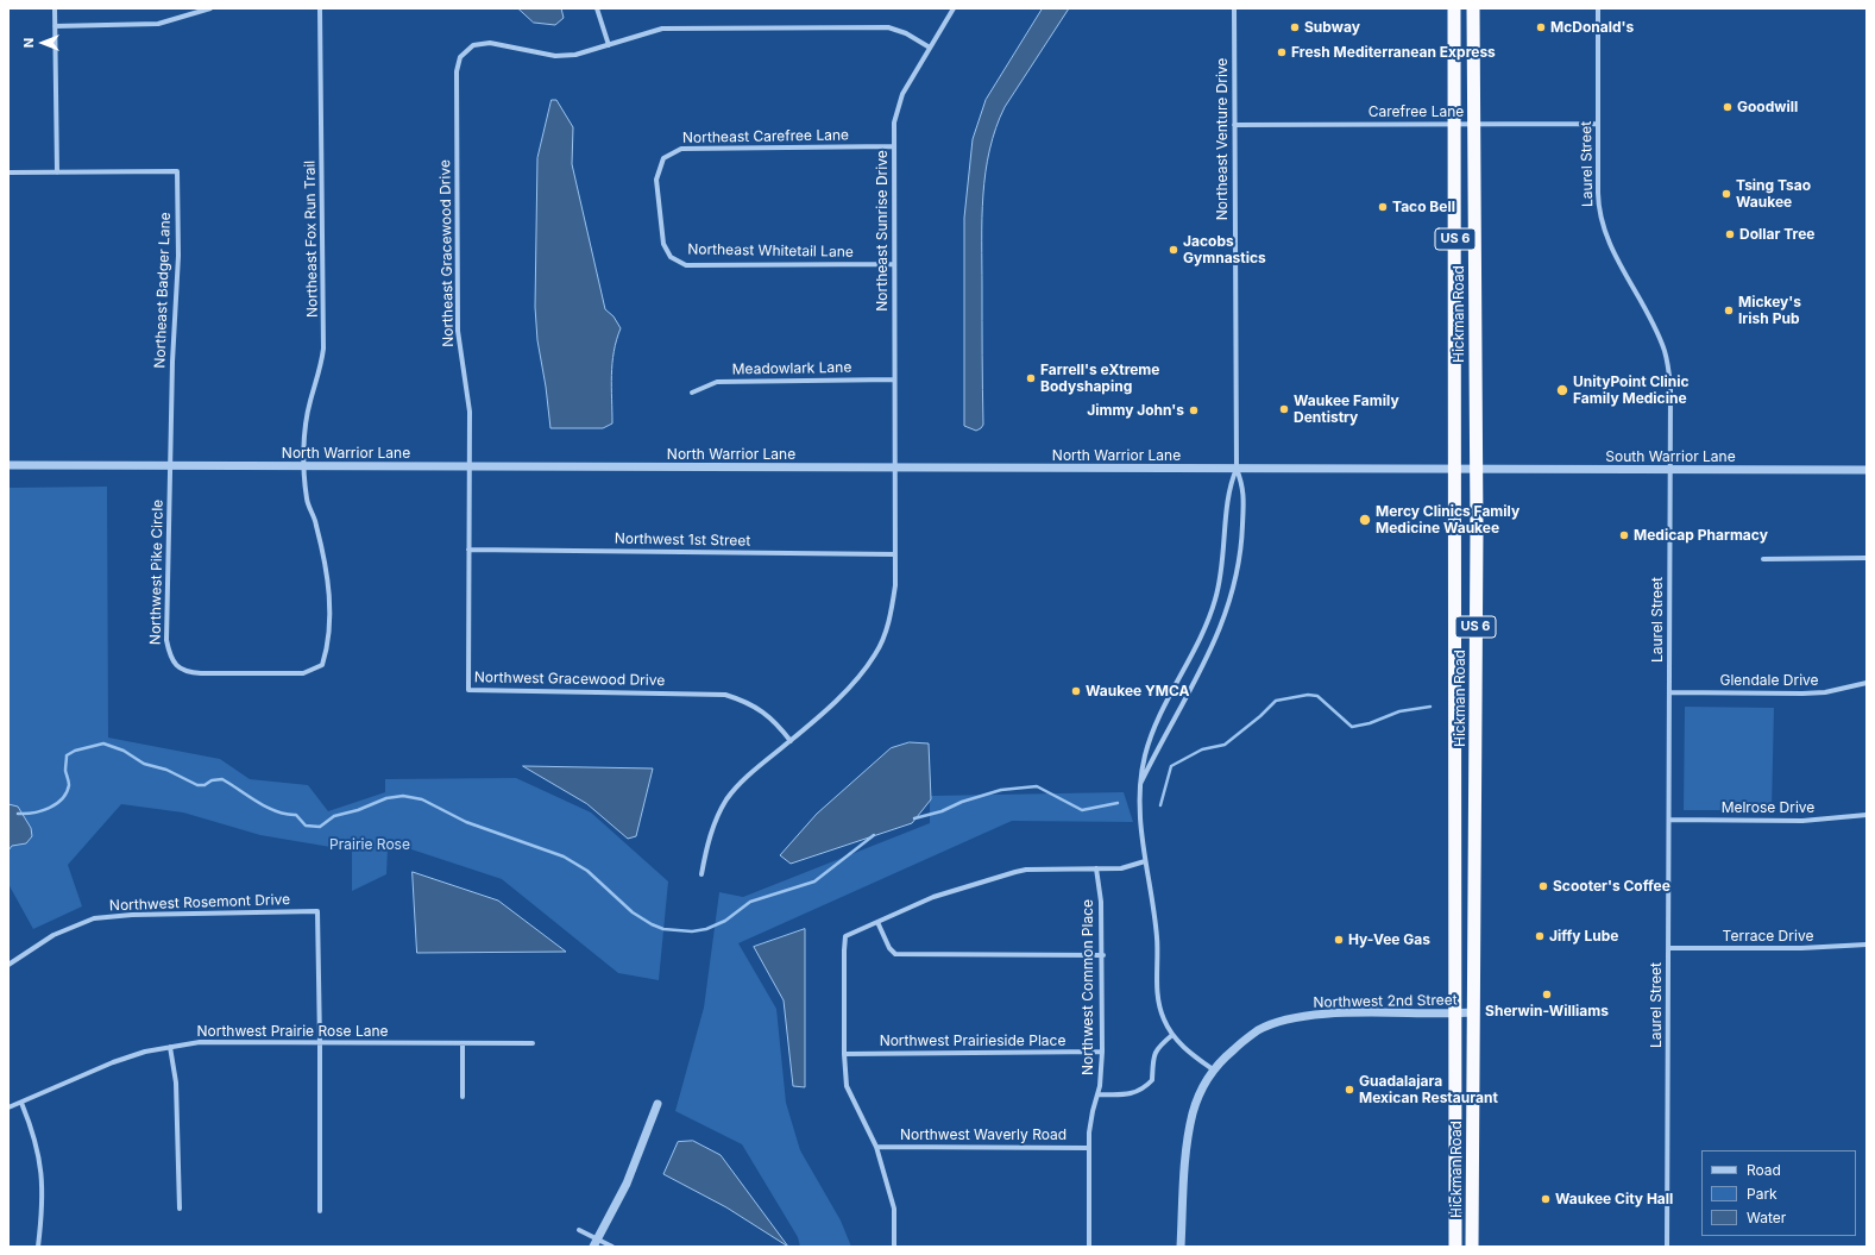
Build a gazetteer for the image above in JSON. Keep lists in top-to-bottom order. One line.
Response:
{"streets":{"highway":["US 6","Hickman Road"],"street":["Carefree Lane","Northeast Carefree Lane","Northeast Venture Drive","Laurel Street","Northeast Sunrise Drive","Northeast Fox Run Trail","Northeast Whitetail Lane","Northeast Gracewood Drive","Northeast Badger Lane","Meadowlark Lane","North Warrior Lane","South Warrior Lane","Northwest 1st Street","Northwest Pike Circle","Northwest Gracewood Drive","Glendale Drive","Melrose Drive","Northwest Rosemont Drive","Terrace Drive","Northwest Common Place","Northwest 2nd Street","Northwest Prairie Rose Lane","Northwest Prairieside Place","Northwest Waverly Road"]},"crossings":[["Carefree Lane","Northeast Venture Drive"],["Carefree Lane","Laurel Street"],["Carefree Lane","Hickman Road"],["Northeast Carefree Lane","Northeast Sunrise Drive"],["Northeast Carefree Lane","Northeast Whitetail Lane"],["Northeast Venture Drive","North Warrior Lane"],["Laurel Street","South Warrior Lane"],["Laurel Street","Glendale Drive"],["Laurel Street","Melrose Drive"],["Laurel Street","Terrace Drive"],["Northeast Sunrise Drive","Northeast Whitetail Lane"],["Northeast Sunrise Drive","Meadowlark Lane"],["Northeast Sunrise Drive","North Warrior Lane"],["Northeast Sunrise Drive","Northwest 1st Street"],["Northeast Sunrise Drive","Northwest Gracewood Drive"],["Northeast Fox Run Trail","North Warrior Lane"],["Northeast Fox Run Trail","Northwest Pike Circle"],["Northeast Gracewood Drive","North Warrior Lane"],["Northeast Gracewood Drive","Northwest Gracewood Drive"],["Northeast Badger Lane","North Warrior Lane"],["Northeast Badger Lane","Northwest Pike Circle"],["Hickman Road","North Warrior Lane"],["Hickman Road","South Warrior Lane"],["Hickman Road","Northwest 2nd Street"],["North Warrior Lane","South Warrior Lane"],["North Warrior Lane","Northwest Pike Circle"],["North Warrior Lane","Northwest Gracewood Drive"],["Northwest 1st Street","Northwest Gracewood Drive"],["Northwest Rosemont Drive","Northwest Prairie Rose Lane"],["Northwest Common Place","Northwest Prairieside Place"],["Northwest Common Place","Northwest Waverly Road"]],"parks":["Prairie Rose"],"places":["Subway","McDonald's","Fresh Mediterranean Express","Goodwill","Tsing Tsao Waukee","Taco Bell","Dollar Tree","Jacobs Gymnastics","Mickey's Irish Pub","Farrell's eXtreme Bodyshaping","UnityPoint Clinic Family Medicine","Waukee Family Dentistry","Jimmy John's","Mercy Clinics Family Medicine Waukee","Medicap Pharmacy","Waukee YMCA","Scooter's Coffee","Jiffy Lube","Hy-Vee Gas","Sherwin-Williams","Guadalajara Mexican Restaurant","Waukee City Hall"],"legend":["Road","Park","Water"],"north":"left"}
